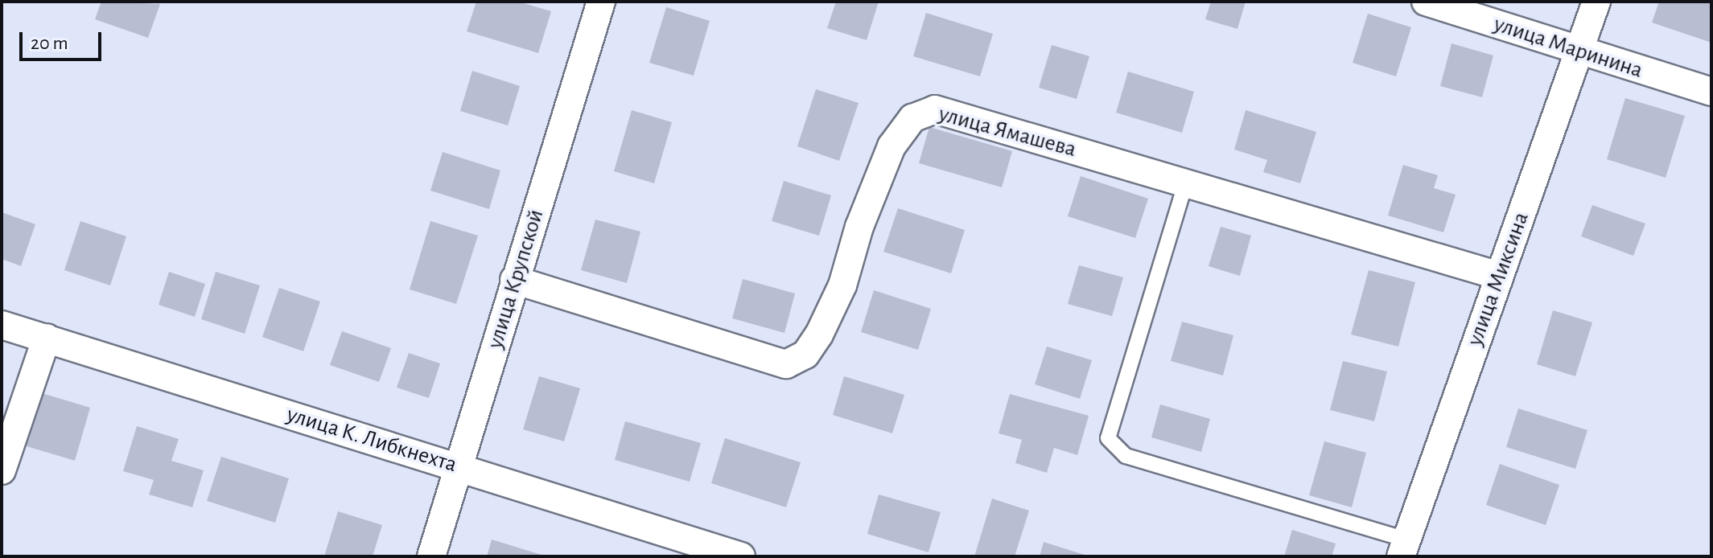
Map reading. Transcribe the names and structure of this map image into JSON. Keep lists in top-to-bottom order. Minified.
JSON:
{"streets":{"street":["улица Маринина","улица Ямашева","улица Крупской","улица Миксина","улица К. Либкнехта"]},"crossings":[["улица Маринина","улица Миксина"],["улица Ямашева","улица Крупской"],["улица Ямашева","улица Миксина"],["улица Крупской","улица К. Либкнехта"]],"scale_bar":"20 m"}
